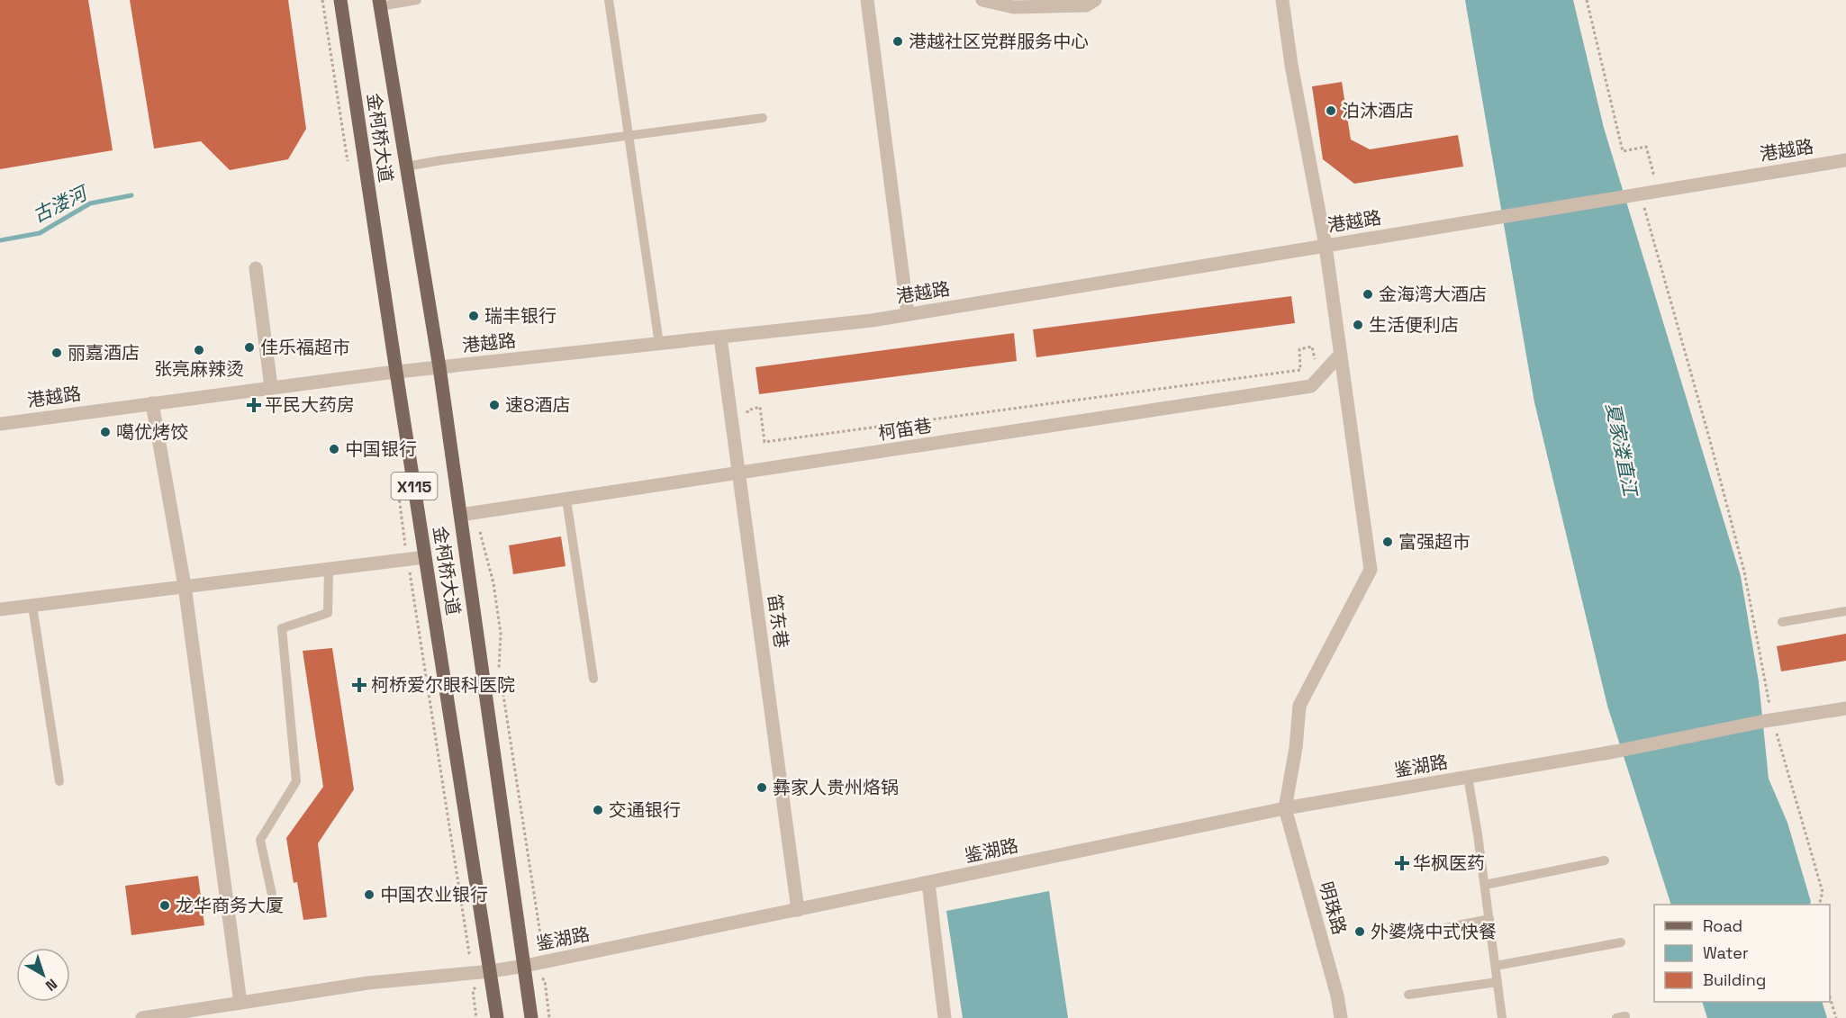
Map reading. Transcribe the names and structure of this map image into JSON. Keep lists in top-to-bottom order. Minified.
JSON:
{"streets":{"main road":["金柯桥大道","X115"],"street":["港越路","柯笛巷","笛东巷","鉴湖路","明珠路"]},"crossings":[["金柯桥大道","港越路"],["金柯桥大道","柯笛巷"],["金柯桥大道","鉴湖路"],["港越路","笛东巷"],["柯笛巷","笛东巷"],["笛东巷","鉴湖路"],["鉴湖路","明珠路"]],"water":["古溇河","夏家溇直江"],"places":{"other":["港越社区党群服务中心","泊沐酒店","金海湾大酒店","瑞丰银行","生活便利店","佳乐福超市","张亮麻辣烫","丽嘉酒店","速8酒店","噶优烤饺","中国银行","富强超市","彝家人贵州烙锅","交通银行","中国农业银行","龙华商务大厦","外婆烧中式快餐"],"health":["平民大药房","柯桥爱尔眼科医院","华枫医药"]},"legend":["Road","Water","Building"],"north":"bottom right"}
